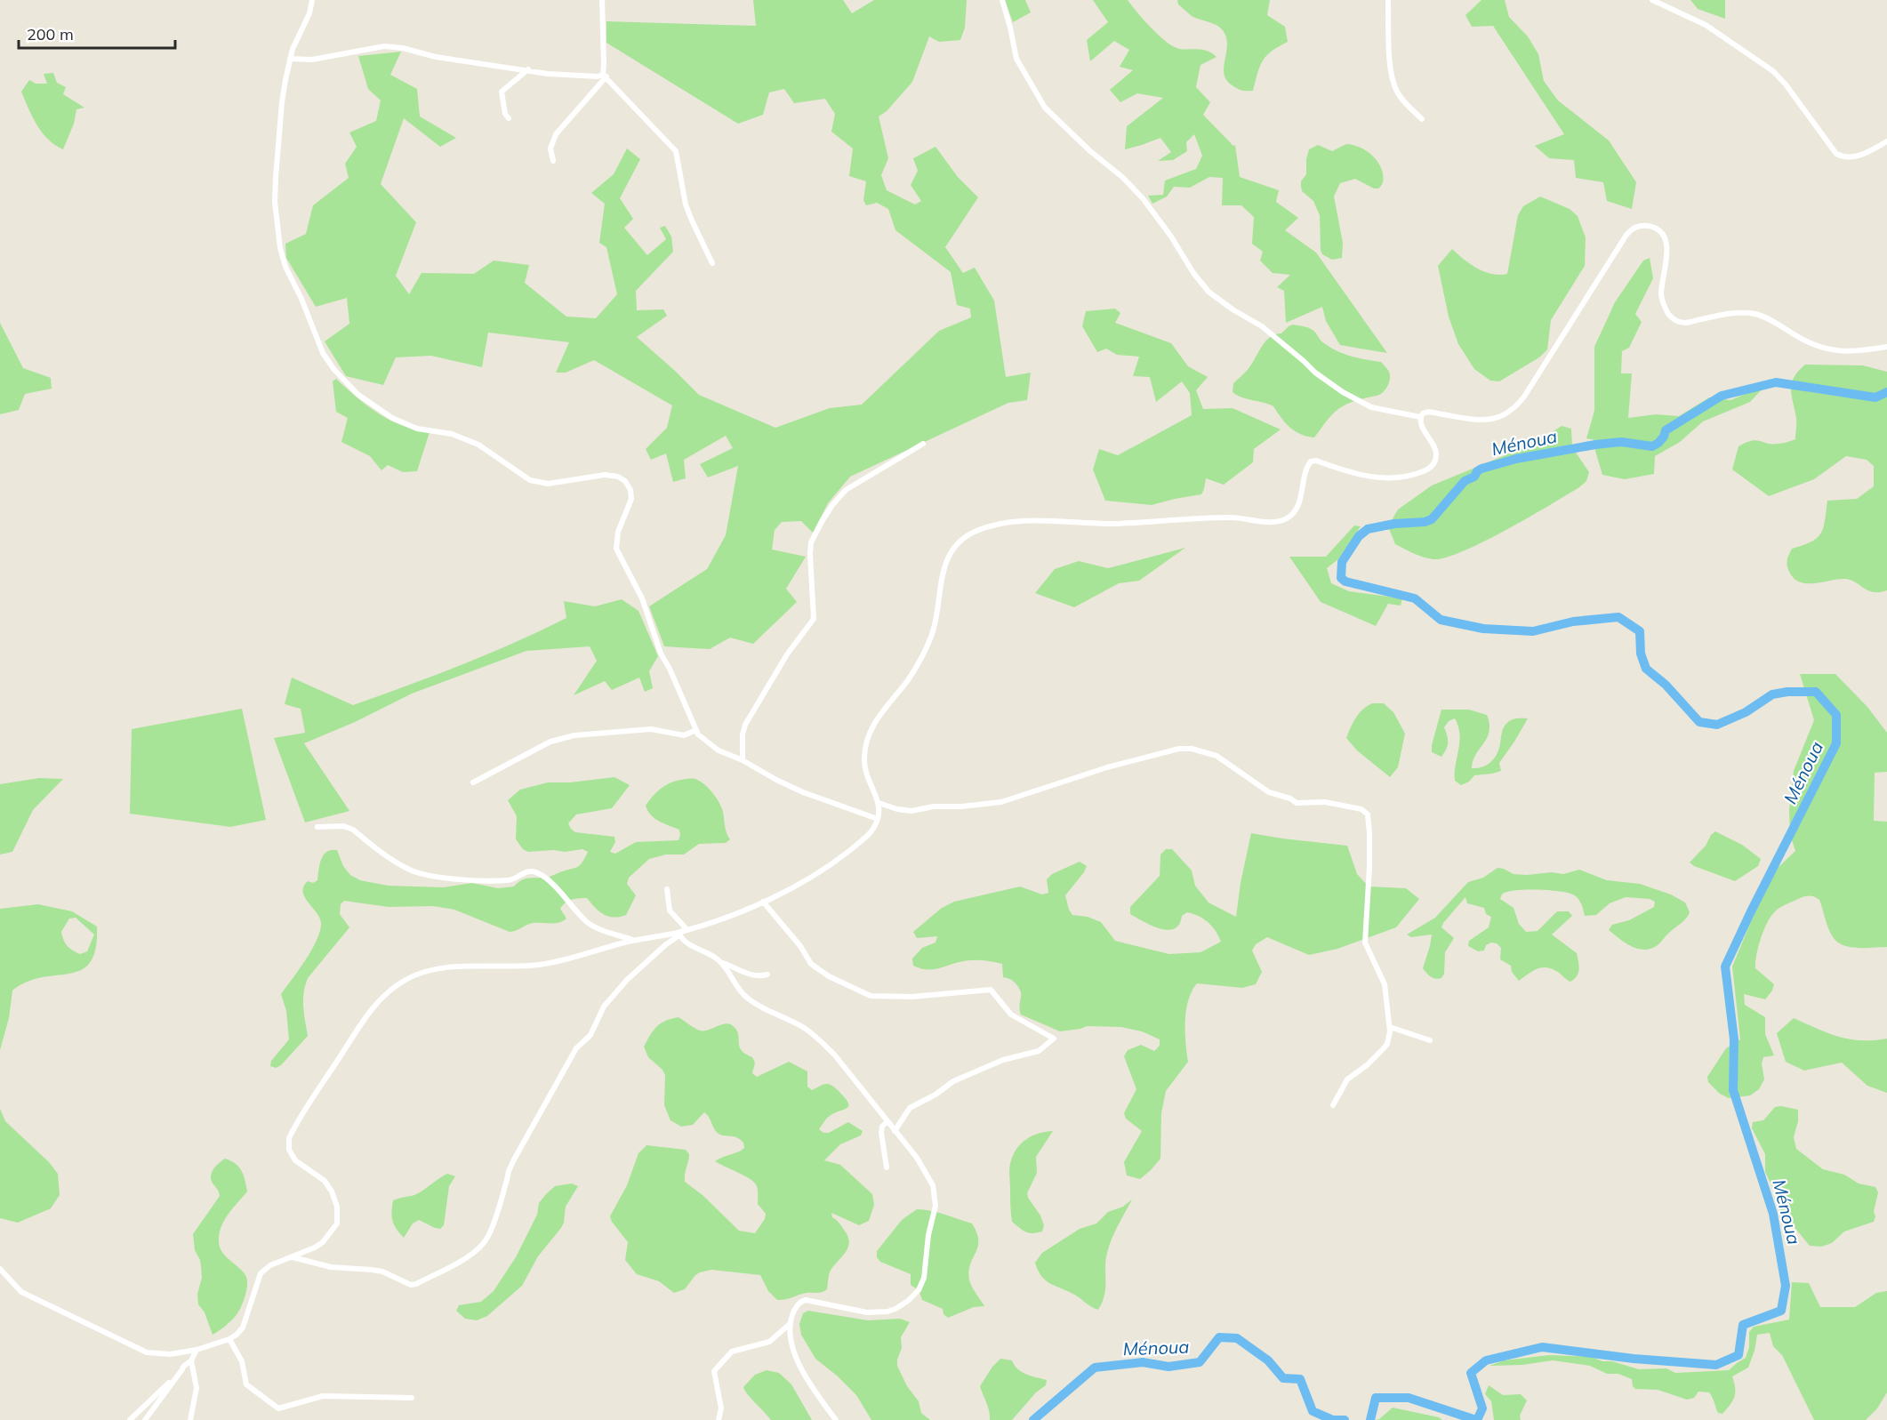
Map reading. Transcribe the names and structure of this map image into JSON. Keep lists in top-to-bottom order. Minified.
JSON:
{"water":["Ménoua"],"scale_bar":"200 m"}
